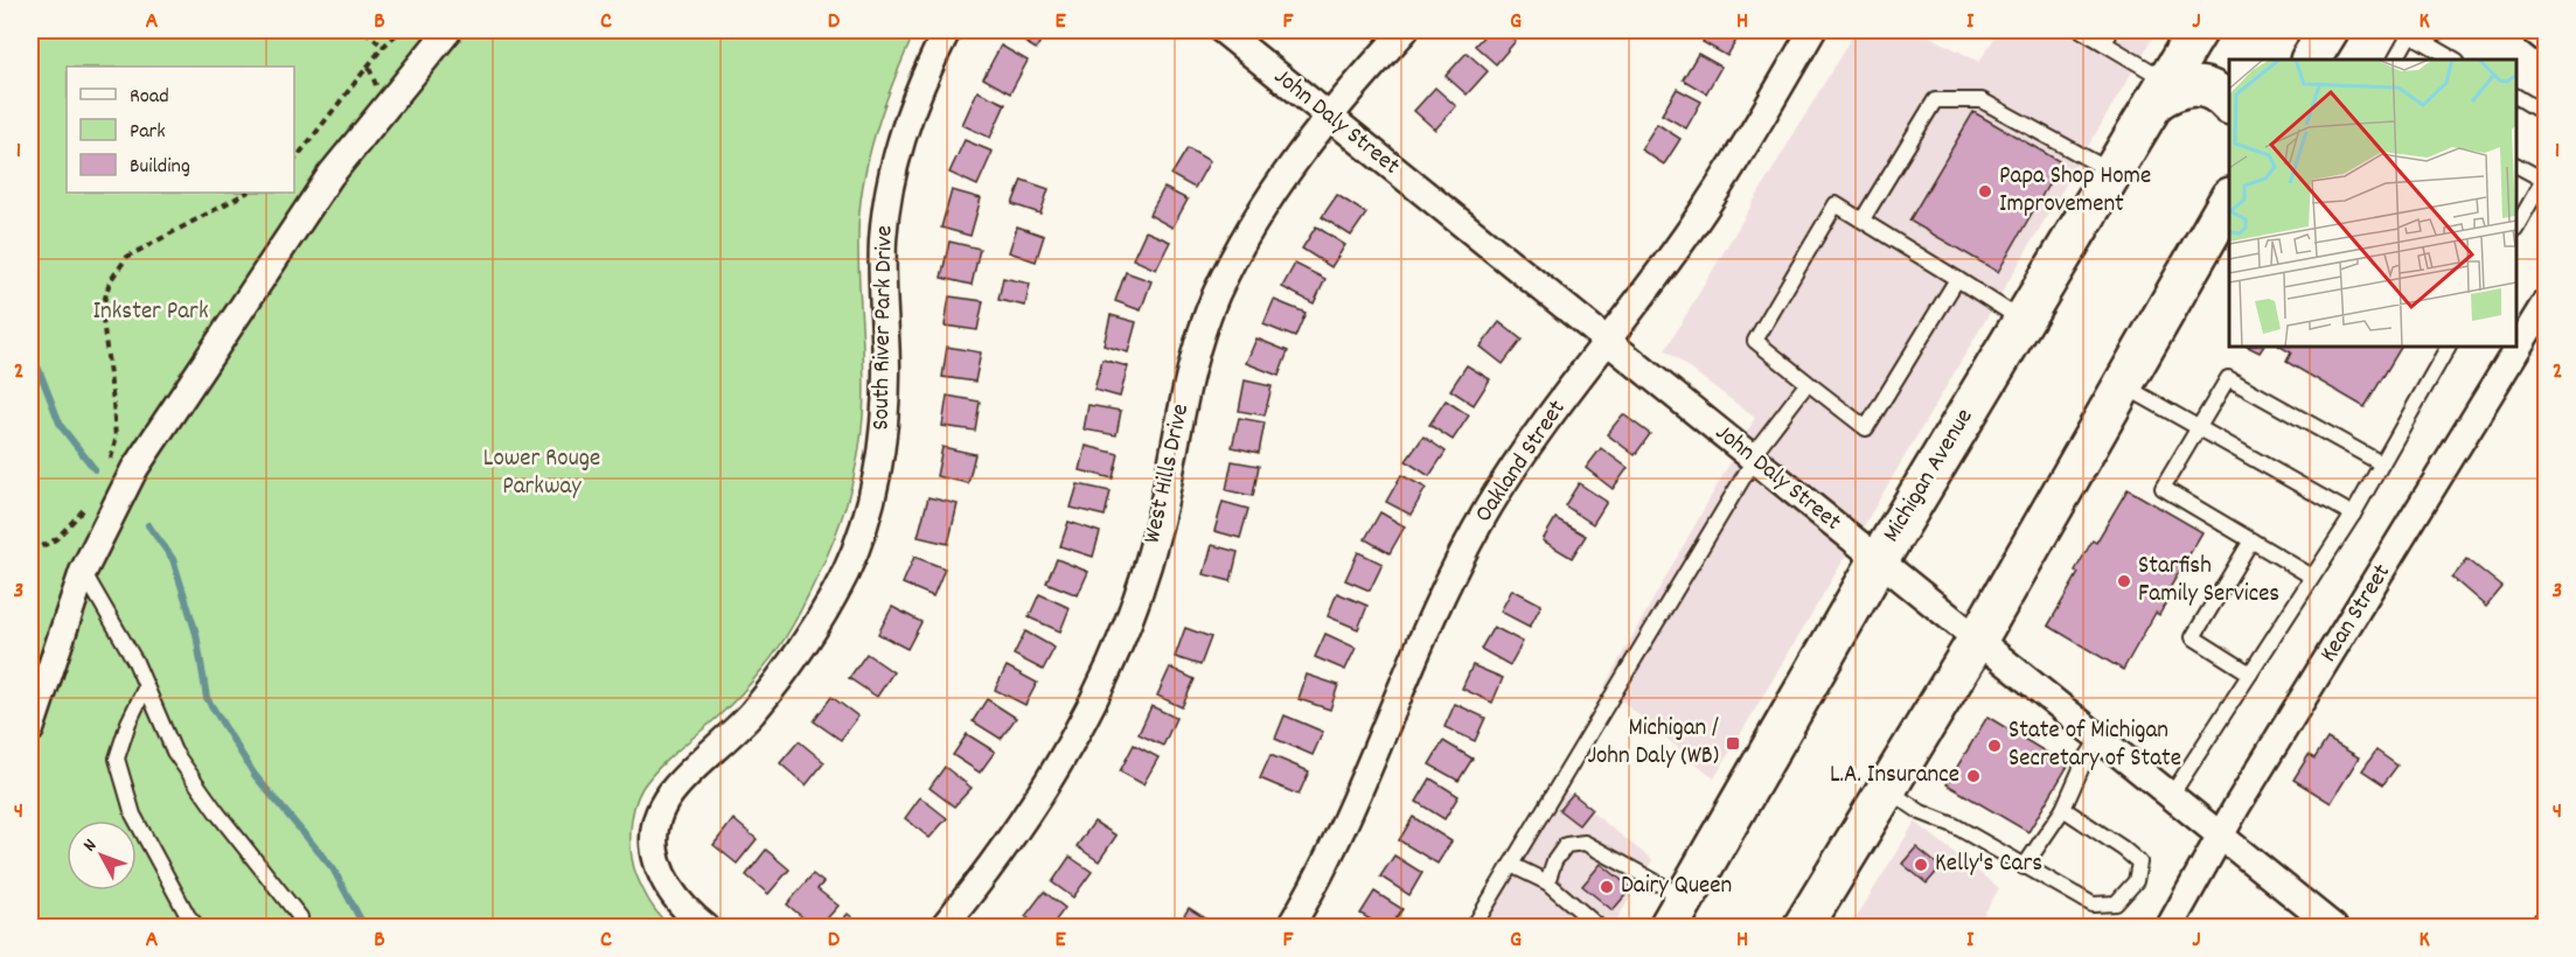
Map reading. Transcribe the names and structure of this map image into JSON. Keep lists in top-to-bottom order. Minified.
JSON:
{"streets":{"main road":["Michigan Avenue"],"street":["John Daly Street","South River Park Drive","Oakland Street","West Hills Drive","Kean Street"]},"crossings":[["John Daly Street","Oakland Street"],["John Daly Street","West Hills Drive"],["John Daly Street","Michigan Avenue"],["John Daly Street","Kean Street"]],"parks":["Inkster Park","Lower Rouge Parkway"],"places":{"other":["Papa Shop Home Improvement","Starfish Family Services","State of Michigan Secretary of State","L.A. Insurance","Kelly's Cars","Dairy Queen"],"transit":["Michigan / John Daly (WB)"]},"legend":["Road","Park","Building"],"north":"top left","grid":{"columns":["A","B","C","D","E","F","G","H","I","J","K"],"rows":["1","2","3","4"]}}
